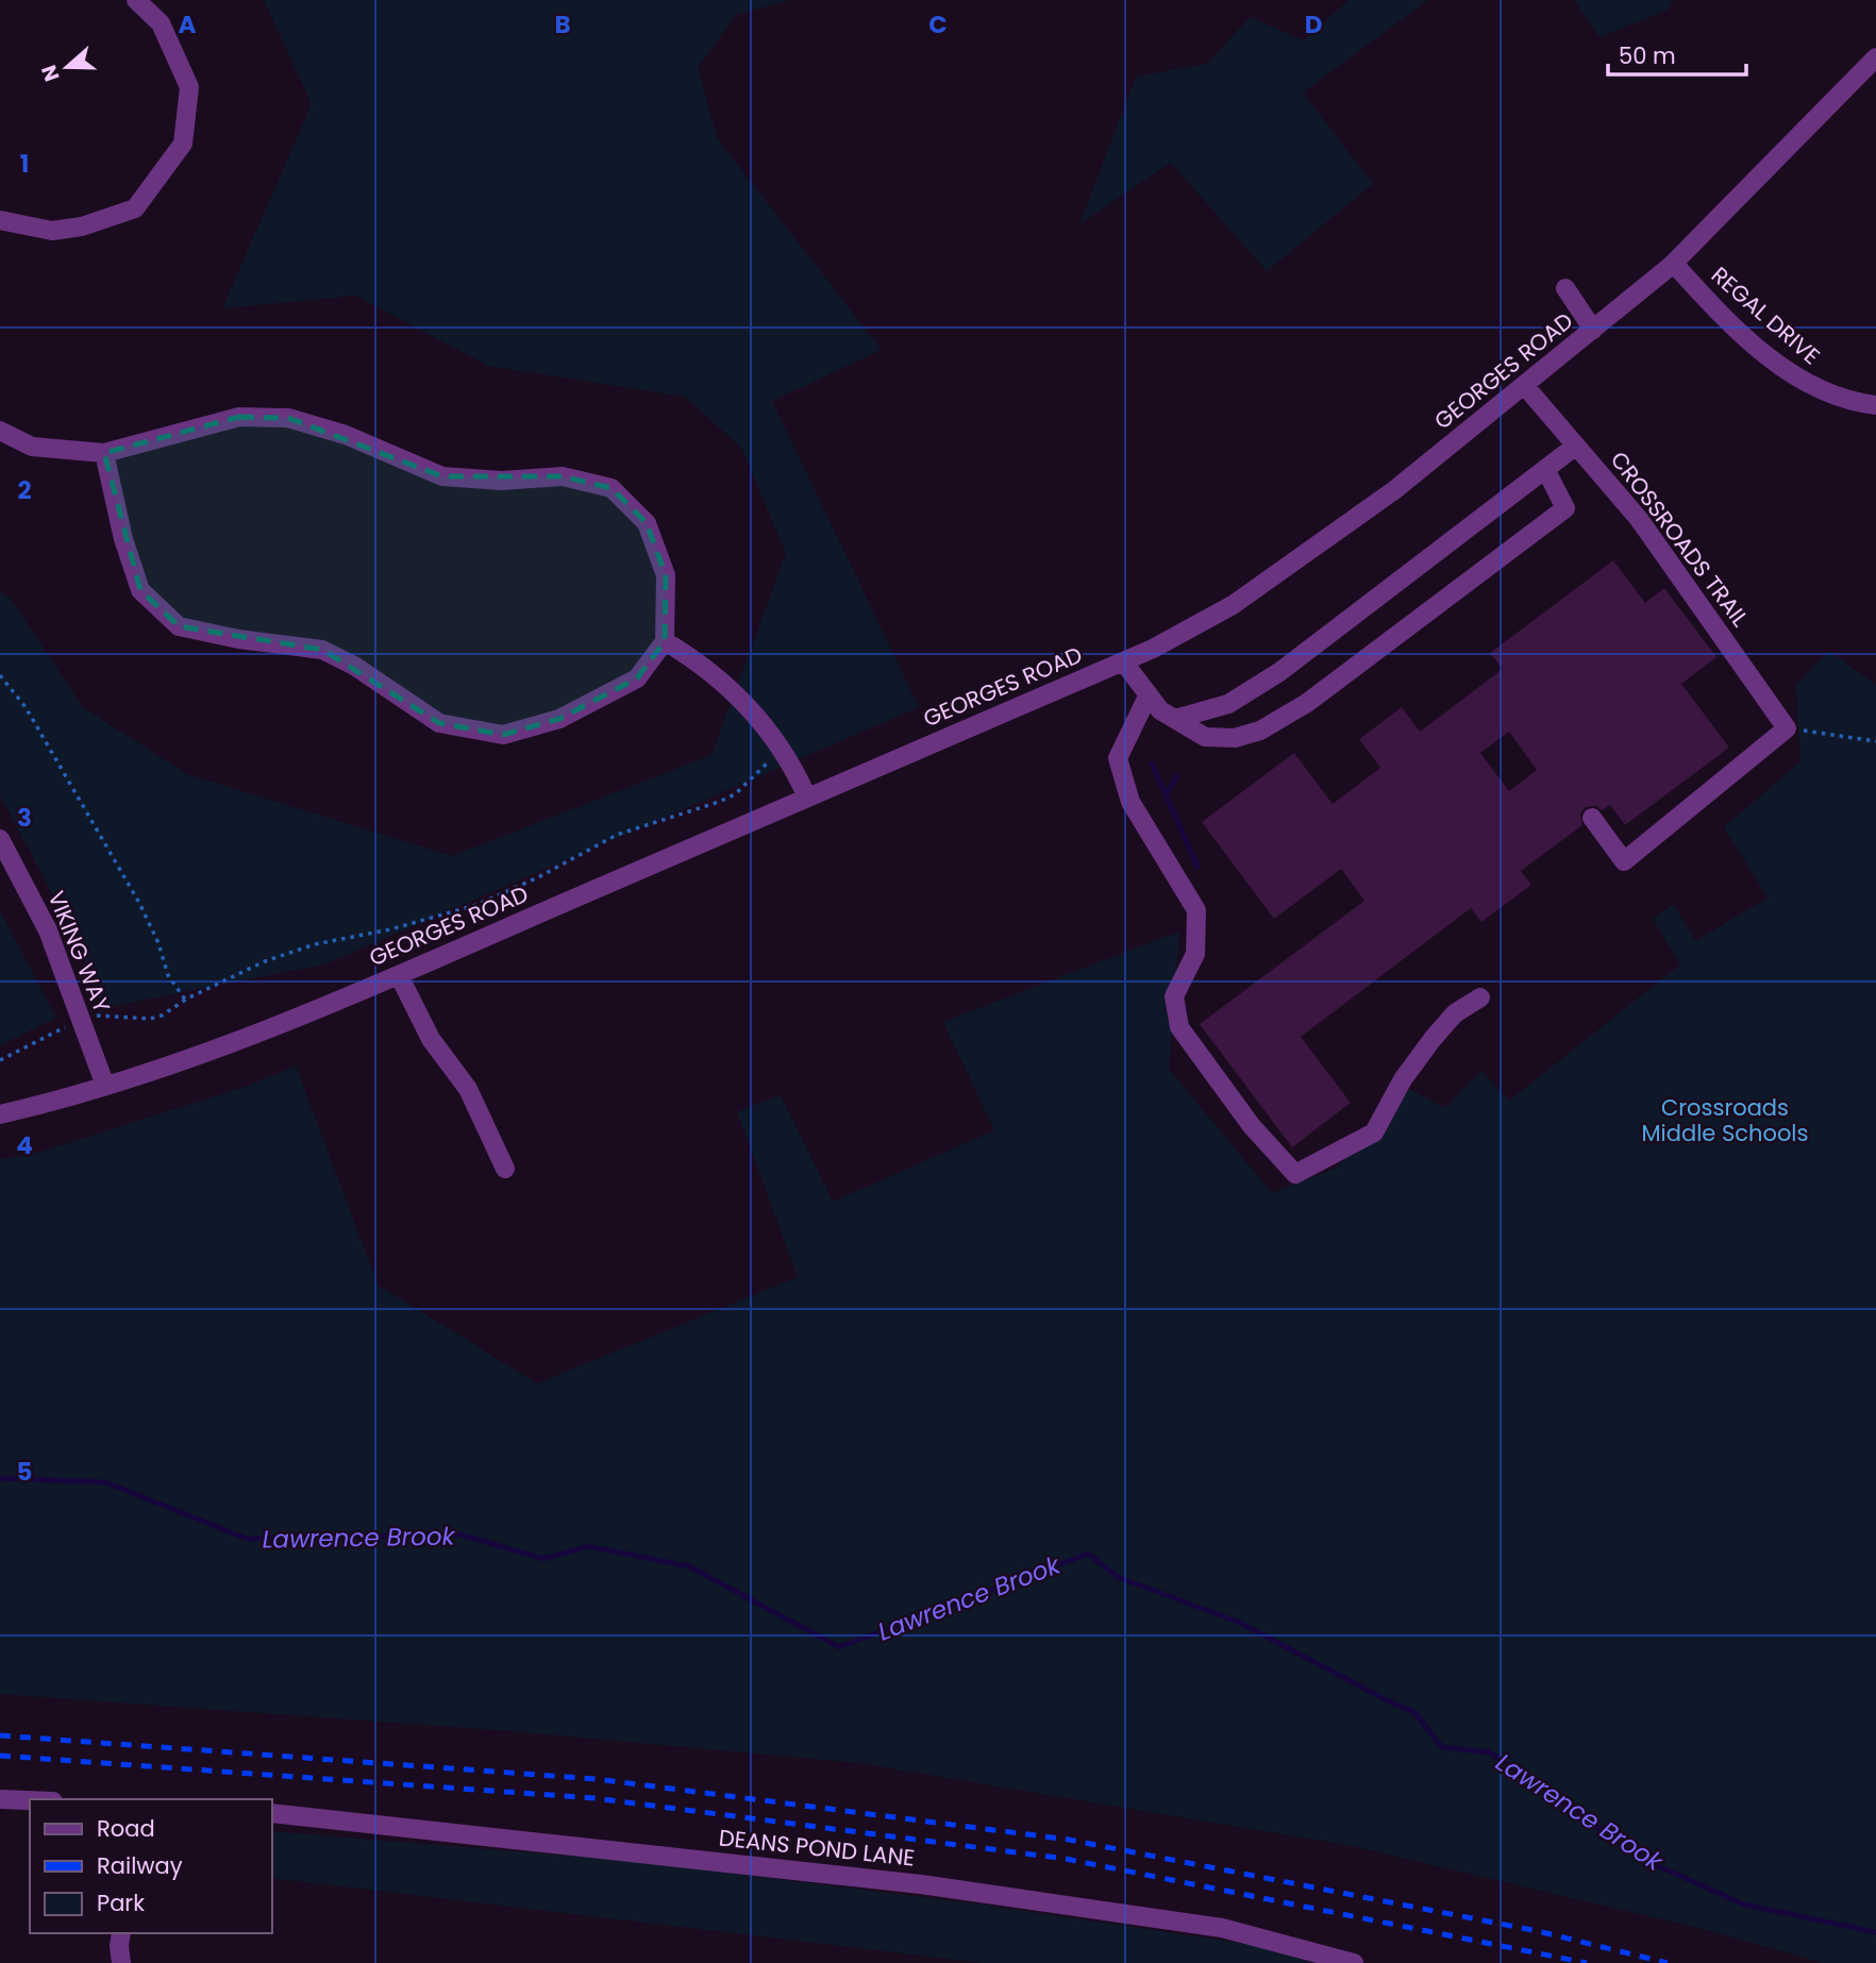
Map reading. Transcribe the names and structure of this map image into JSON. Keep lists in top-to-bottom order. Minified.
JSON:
{"streets":{"street":["REGAL DRIVE","GEORGES ROAD","CROSSROADS TRAIL","VIKING WAY","DEANS POND LANE"]},"crossings":[["REGAL DRIVE","GEORGES ROAD"],["GEORGES ROAD","CROSSROADS TRAIL"],["GEORGES ROAD","VIKING WAY"]],"water":["Lawrence Brook"],"parks":["Crossroads Middle Schools"],"legend":["Road","Railway","Park"],"scale_bar":"50 m","north":"left","grid":{"columns":["A","B","C","D"],"rows":["1","2","3","4","5"]}}
